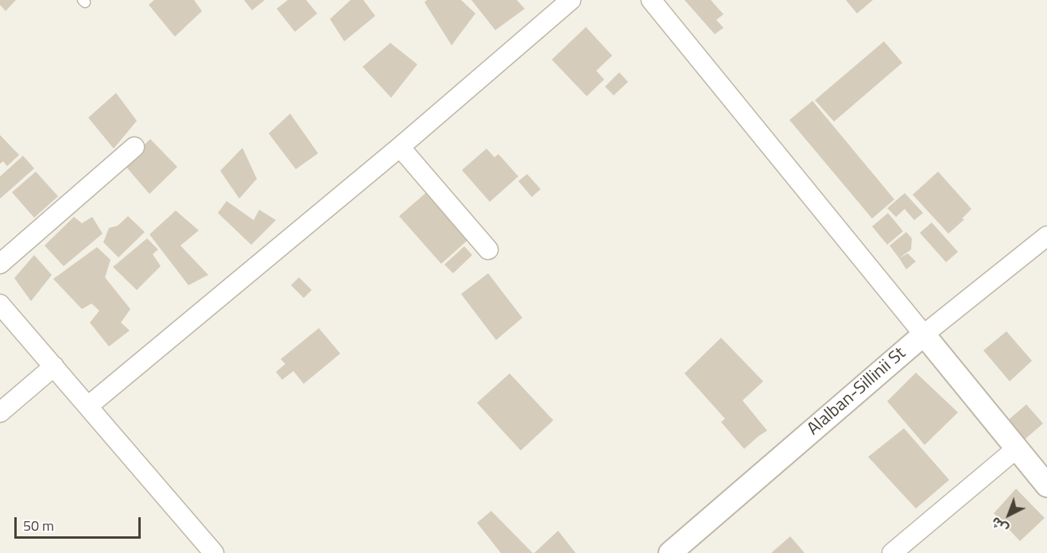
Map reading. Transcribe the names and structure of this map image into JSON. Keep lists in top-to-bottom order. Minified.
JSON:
{"streets":{"street":["Alalban-Sillinii St"]},"scale_bar":"50 m","north":"bottom left"}
